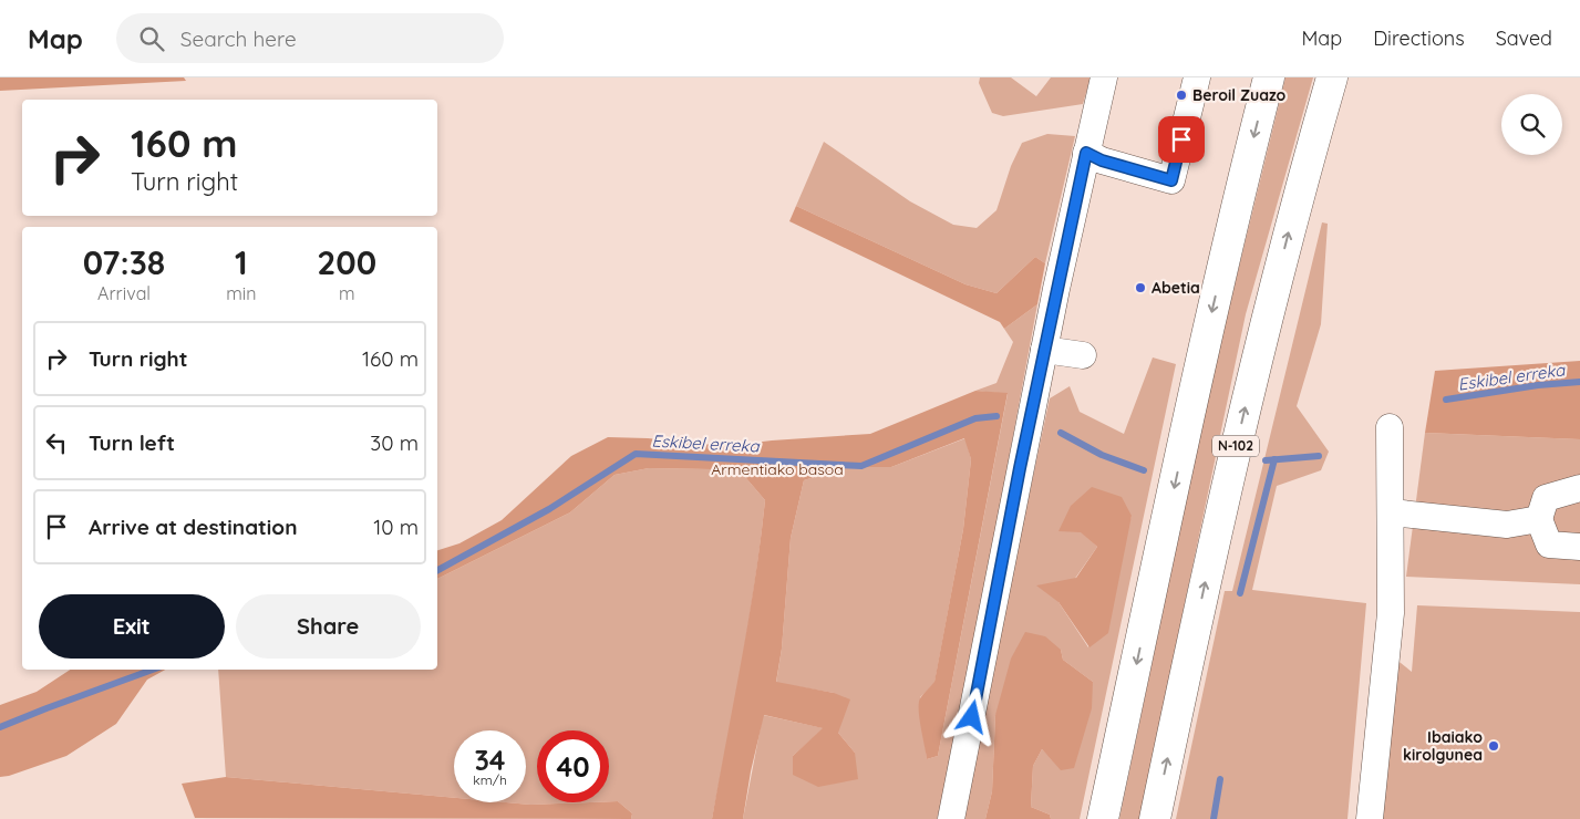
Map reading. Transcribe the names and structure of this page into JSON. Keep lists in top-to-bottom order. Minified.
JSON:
{"streets":{"highway":["N-102"]},"water":["Eskibel erreka"],"parks":["Armentiako basoa"],"places":["Beroil Zuazo","Abetia","Ibaiako kirolgunea"],"page":{"header":"Map","search":"Search here","nav":["Map","Directions","Saved"],"turn":["160 m","Turn right"],"eta":["07:38","Arrival","1","min","200","m"],"list":[{"name":"Turn right","value":"160 m"},{"name":"Turn left","value":"30 m"},{"name":"Arrive at destination","value":"10 m"}],"buttons":["Exit","Share"],"speed":"34 km/h","limit":"40"}}
